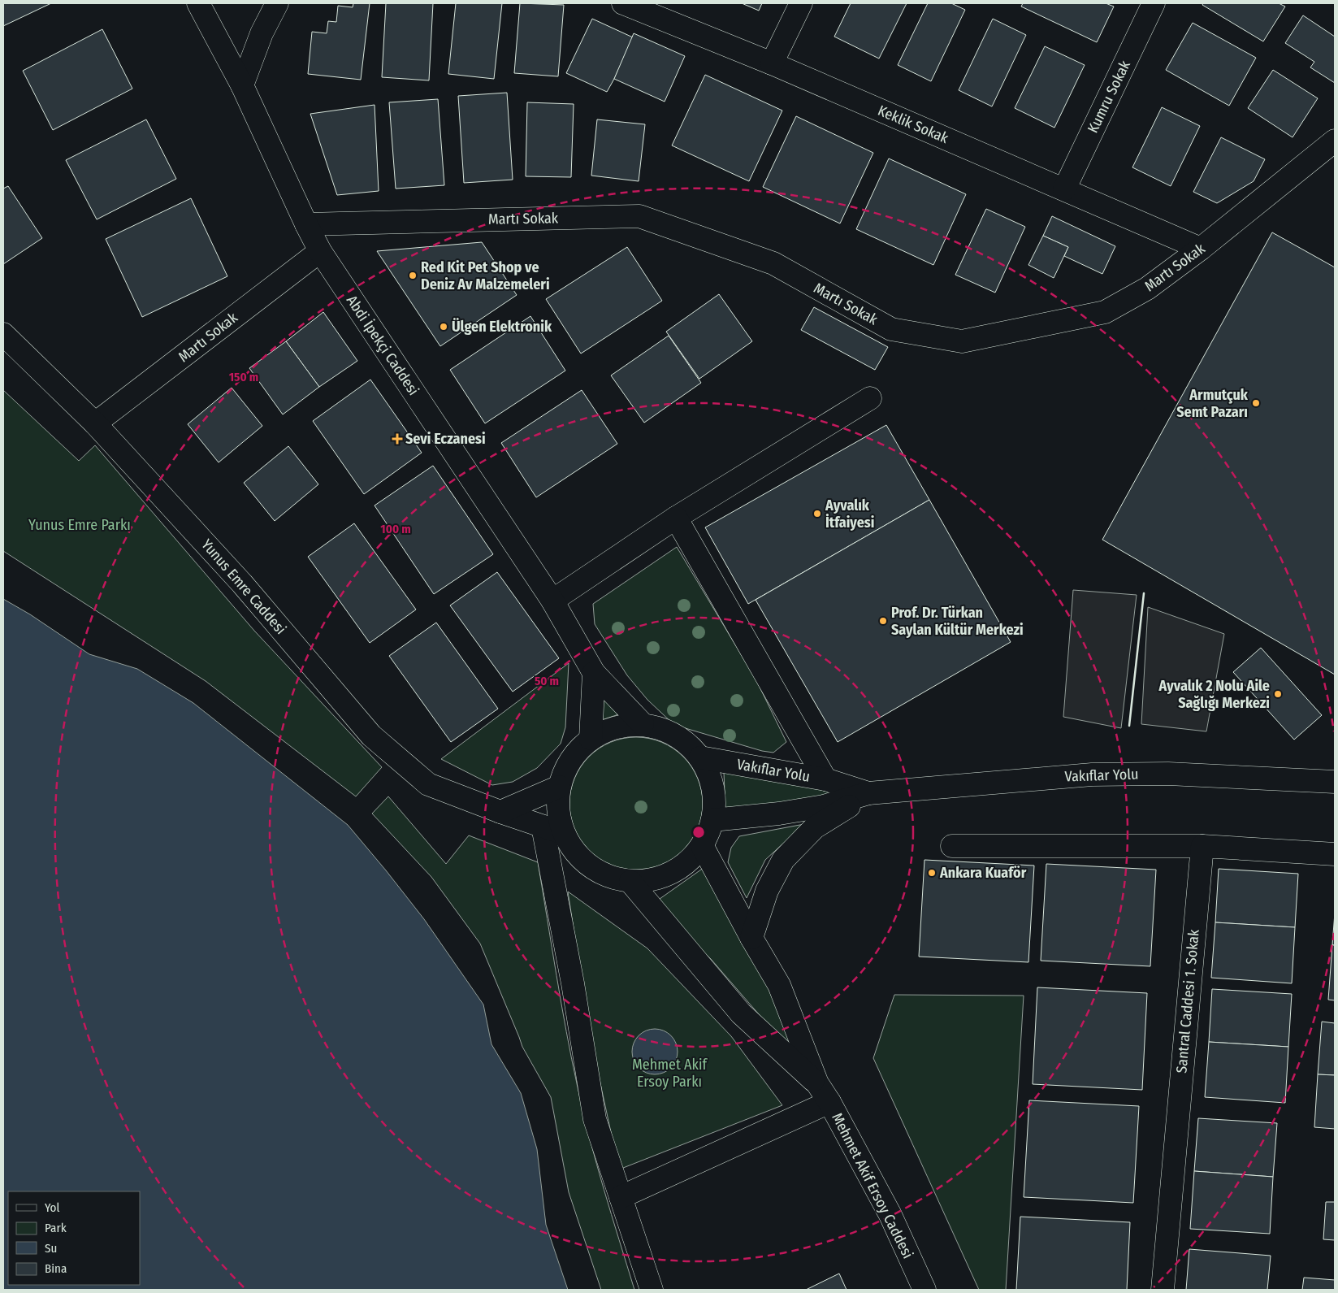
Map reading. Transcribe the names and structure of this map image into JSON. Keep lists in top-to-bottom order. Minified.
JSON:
{"streets":{"main road":["Kumru Sokak","Keklik Sokak","Martı Sokak","Abdi İpekçi Caddesi","Yunus Emre Caddesi","Vakıflar Yolu","Santral Caddesi 1. Sokak","Mehmet Akif Ersoy Caddesi"]},"crossings":[["Kumru Sokak","Keklik Sokak"],["Keklik Sokak","Martı Sokak"],["Martı Sokak","Abdi İpekçi Caddesi"],["Martı Sokak","Yunus Emre Caddesi"]],"parks":["Yunus Emre Parkı","Mehmet Akif Ersoy Parkı"],"places":{"other":["Red Kit Pet Shop ve Deniz Av Malzemeleri","Ülgen Elektronik","Armutçuk Semt Pazarı","Ayvalık İtfaiyesi","Prof. Dr. Türkan Saylan Kültür Merkezi","Ayvalık 2 Nolu Aile Sağlığı Merkezi","Ankara Kuaför"],"health":["Sevi Eczanesi"]},"legend":["Yol","Park","Su","Bina"],"rings":["150 m","100 m","50 m"]}
